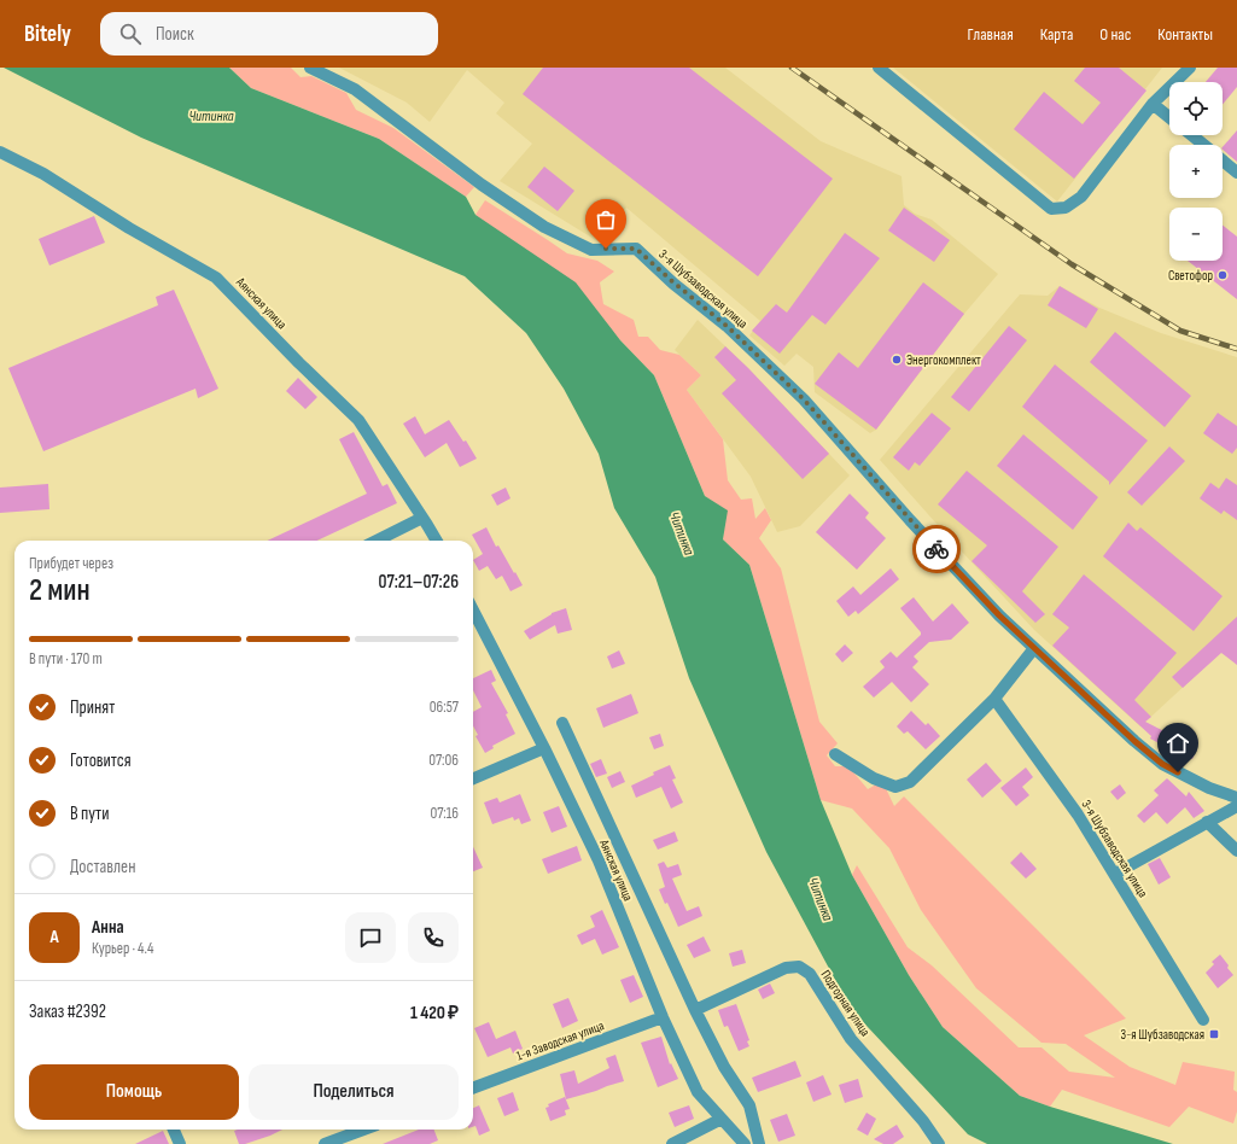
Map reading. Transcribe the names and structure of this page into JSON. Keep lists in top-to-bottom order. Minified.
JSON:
{"streets":{"street":["3-я Шубзаводская улица","Аянская улица","Подгорная улица","1-я Заводская улица"]},"crossings":[["Аянская улица","1-я Заводская улица"]],"water":["Читинка"],"places":{"other":["Светофор","Энергокомплект"],"transit":["3-я Шубзаводская"]},"page":{"header":"Bitely","search":"Поиск","nav":["Главная","Карта","О нас","Контакты"],"map_buttons":["+","−"],"heading":["2 мин","Прибудет через","07:21–07:26"],"panel":["Анна","Курьер · 4.4","Заказ #2392","1 420 ₽"],"bar":"В пути · 170 m","list":[["Принят","06:57"],["Готовится","07:06"],["В пути","07:16"],"Доставлен"],"round":"А","buttons":["Помощь","Поделиться"]}}
